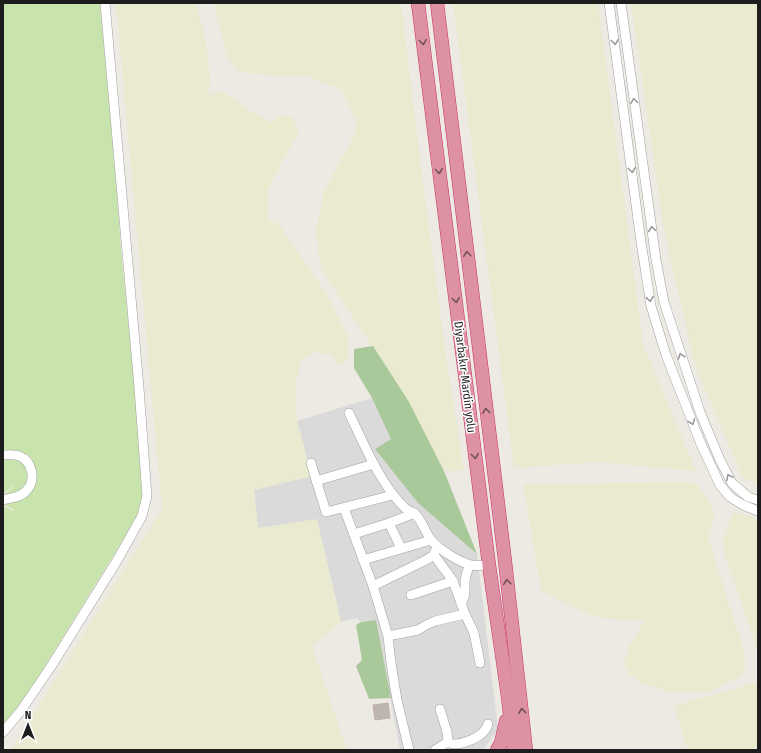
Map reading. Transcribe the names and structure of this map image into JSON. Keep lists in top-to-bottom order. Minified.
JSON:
{"streets":{"highway":["Diyarbakır-Mardin yolu"]},"north":"top"}
